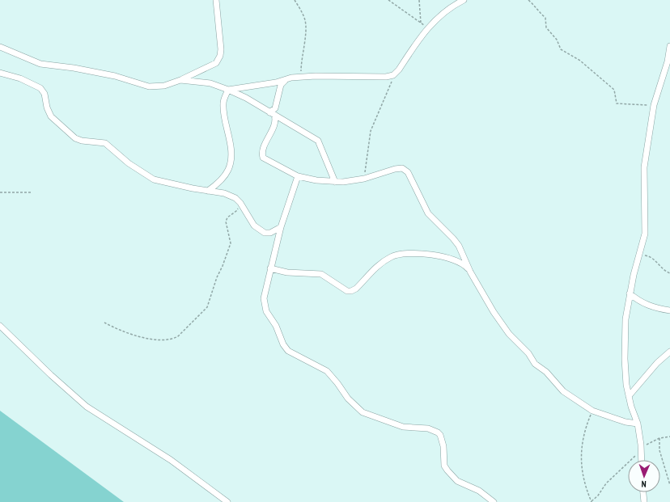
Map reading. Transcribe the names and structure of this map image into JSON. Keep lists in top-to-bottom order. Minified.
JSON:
{"north":"bottom"}
